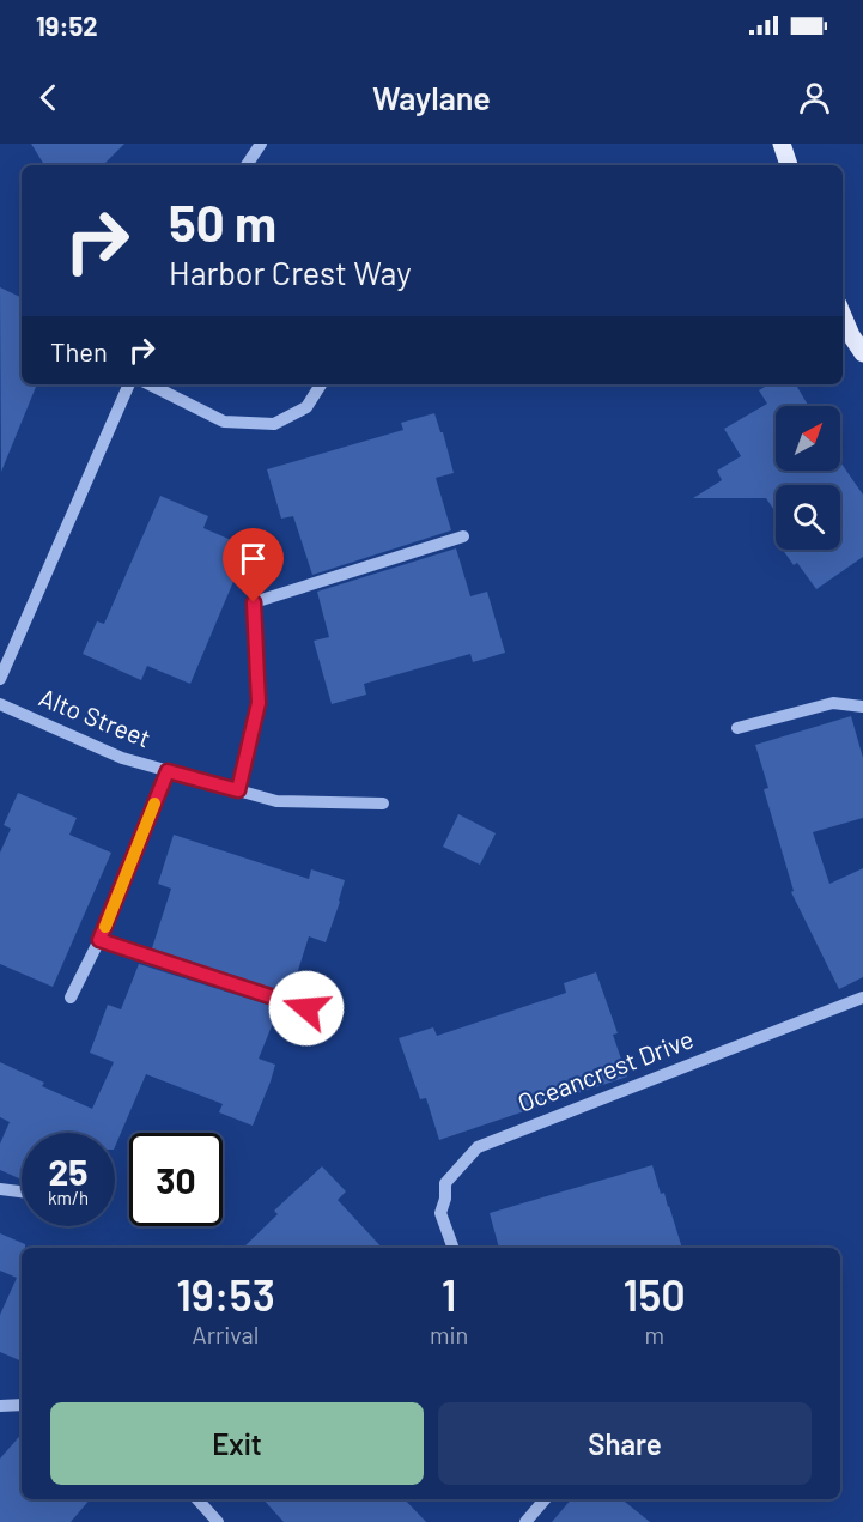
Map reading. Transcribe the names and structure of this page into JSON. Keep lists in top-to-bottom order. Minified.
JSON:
{"streets":{"street":["Alto Street","Oceancrest Drive"]},"north":"top right","page":{"status":"19:52","header":"Waylane","turn":["50 m","Harbor Crest Way"],"then":"Then","speed":"25 km/h","limit":"30","eta":["19:53","Arrival","1","min","150","m"],"buttons":["Exit","Share"]}}
